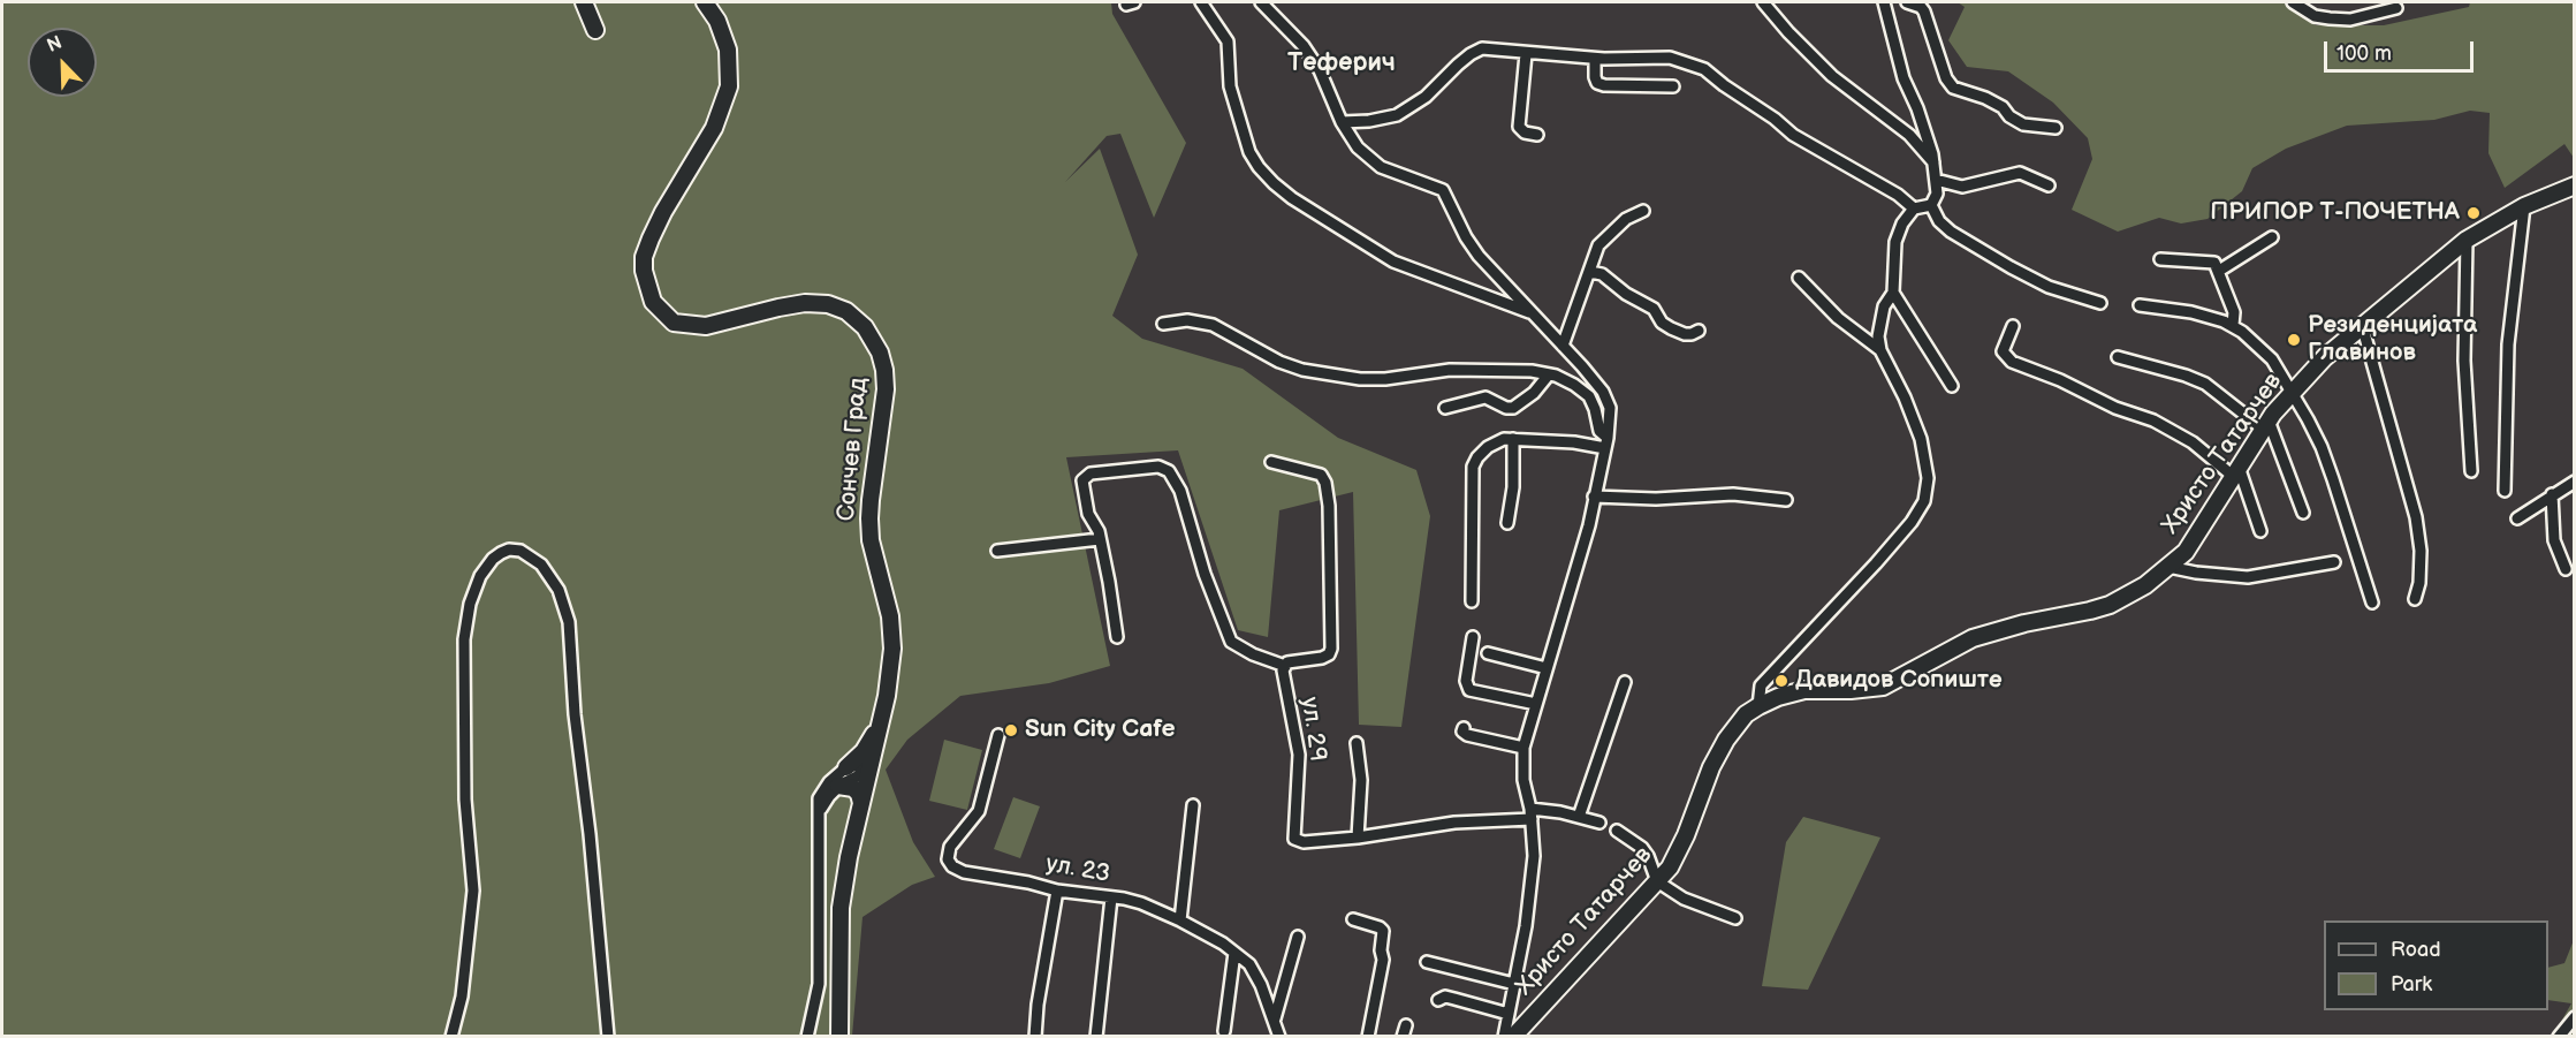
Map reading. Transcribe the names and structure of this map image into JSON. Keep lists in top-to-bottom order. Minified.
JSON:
{"streets":{"main road":["Сончев Град","Христо Татарчев"],"street":["ул. 29","ул. 23"]},"districts":["Теферич"],"places":["ПРИПОР Т-ПОЧЕТНА","Резиденцијата Главинов","Давидов Сопиште","Sun City Cafe"],"legend":["Road","Park"],"scale_bar":"100 m","north":"top left"}
